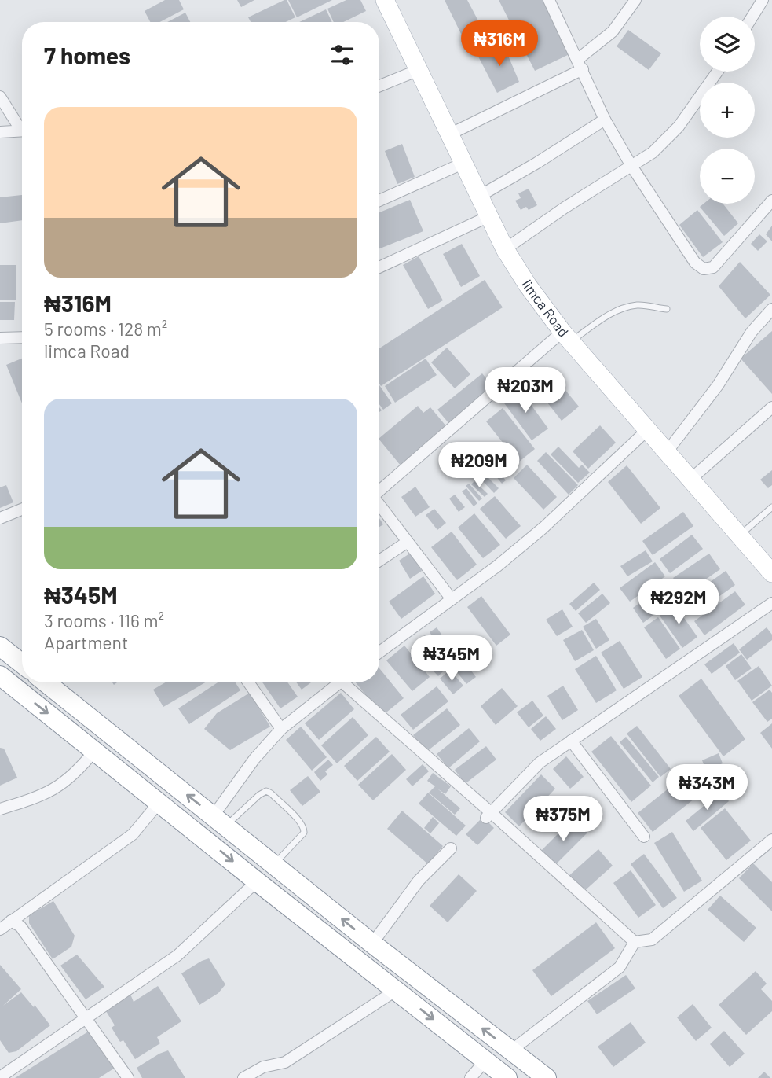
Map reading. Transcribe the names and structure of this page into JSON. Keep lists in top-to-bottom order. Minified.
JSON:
{"streets":{"main road":["limca Road"]},"page":{"map_buttons":["+","−"],"price":["₦316M","₦203M","₦209M","₦292M","₦345M","₦343M","₦375M"],"heading":"7 homes","list":[{"name":"₦316M","note":"5 rooms · 128 m² · limca Road"},{"name":"₦345M","note":"3 rooms · 116 m² · Apartment"}]}}
